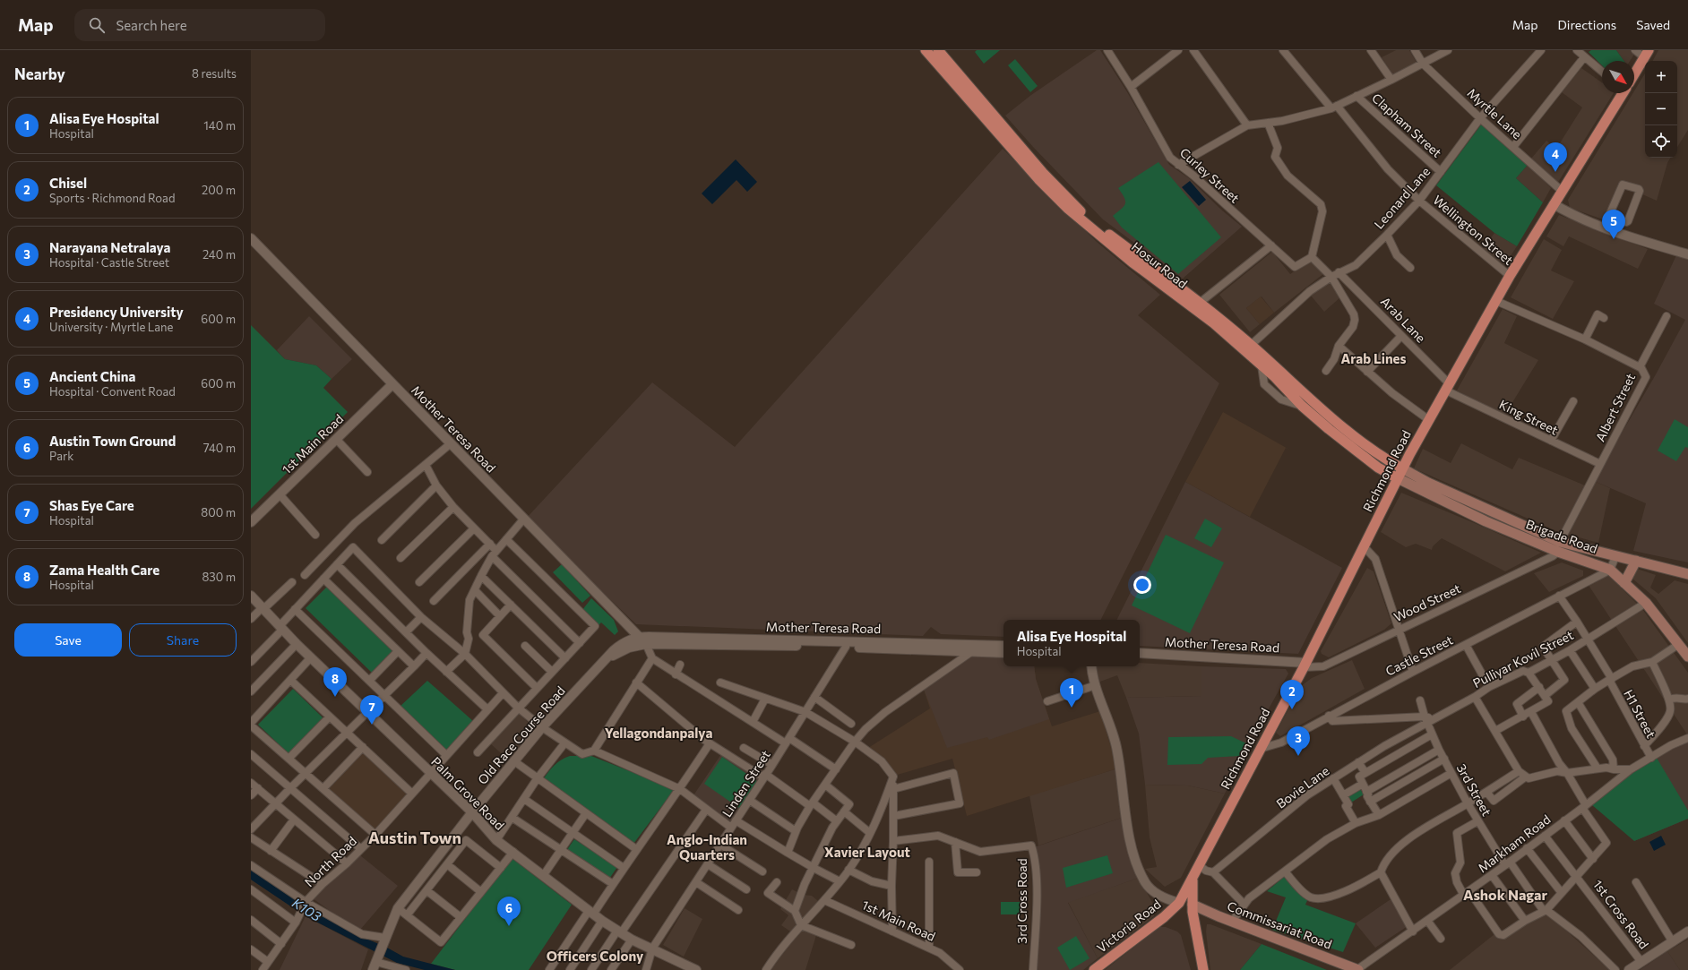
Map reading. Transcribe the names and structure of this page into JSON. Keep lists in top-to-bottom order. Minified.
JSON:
{"streets":{"main road":["Hosur Road","Richmond Road","Brigade Road","Commissariat Road","Victoria Road"],"street":["Myrtle Lane","Clapham Street","Curley Street","Leonard Lane","Wellington Street","Arab Lane","Albert Street","King Street","Mother Teresa Road","1st Main Road","Wood Street","Castle Street","Pulliyar Kovil Street","H1 Street","Old Race Course Road","Linden Street","Bovie Lane","3rd Street","Palm Grove Road","Markham Road","North Road","3rd Cross Road","1st Cross Road"]},"crossings":[["Myrtle Lane","Leonard Lane"],["Myrtle Lane","Richmond Road"],["Clapham Street","Leonard Lane"],["Leonard Lane","Wellington Street"],["Leonard Lane","Hosur Road"],["Leonard Lane","Arab Lane"],["Wellington Street","Richmond Road"],["Hosur Road","Richmond Road"],["Hosur Road","Brigade Road"],["Arab Lane","King Street"],["Arab Lane","Richmond Road"],["Albert Street","King Street"],["Albert Street","Richmond Road"],["Albert Street","Brigade Road"],["Albert Street","Wood Street"],["King Street","Richmond Road"],["Mother Teresa Road","1st Main Road"],["Mother Teresa Road","Richmond Road"],["Mother Teresa Road","Wood Street"],["Mother Teresa Road","Old Race Course Road"],["Mother Teresa Road","Linden Street"],["Richmond Road","Brigade Road"],["Richmond Road","Wood Street"],["Richmond Road","Castle Street"],["Richmond Road","Commissariat Road"],["Richmond Road","Victoria Road"],["Brigade Road","Wood Street"],["Brigade Road","Castle Street"],["Brigade Road","Pulliyar Kovil Street"],["Castle Street","H1 Street"],["Pulliyar Kovil Street","H1 Street"],["Pulliyar Kovil Street","Bovie Lane"],["Pulliyar Kovil Street","3rd Street"],["H1 Street","Markham Road"],["Old Race Course Road","Palm Grove Road"],["Linden Street","Palm Grove Road"],["Bovie Lane","3rd Street"],["3rd Street","Markham Road"],["3rd Street","1st Cross Road"],["Palm Grove Road","North Road"],["Markham Road","1st Cross Road"],["Markham Road","Commissariat Road"],["Commissariat Road","Victoria Road"]],"districts":["Arab Lines","Yellagondanpalya","Austin Town","Anglo-Indian Quarters","Xavier Layout","Ashok Nagar","Officers Colony"],"water":["K103"],"north":"bottom right","page":{"header":"Map","search":"Search here","nav":["Map","Directions","Saved"],"heading":["Nearby","8 results"],"map_buttons":["+","−"],"list":[{"mark":"1","name":"Alisa Eye Hospital","note":"Hospital","value":"140 m"},{"mark":"2","name":"Chisel","note":"Sports · Richmond Road","value":"200 m"},{"mark":"3","name":"Narayana Netralaya","note":"Hospital · Castle Street","value":"240 m"},{"mark":"4","name":"Presidency University","note":"University · Myrtle Lane","value":"600 m"},{"mark":"5","name":"Ancient China","note":"Hospital · Convent Road","value":"600 m"},{"mark":"6","name":"Austin Town Ground","note":"Park","value":"740 m"},{"mark":"7","name":"Shas Eye Care","note":"Hospital","value":"800 m"},{"mark":"8","name":"Zama Health Care","note":"Hospital","value":"830 m"}],"pins":["4","5","8","1","2","7","3","6"],"buttons":["Save","Share"],"popup":["Alisa Eye Hospital","Hospital"]}}
